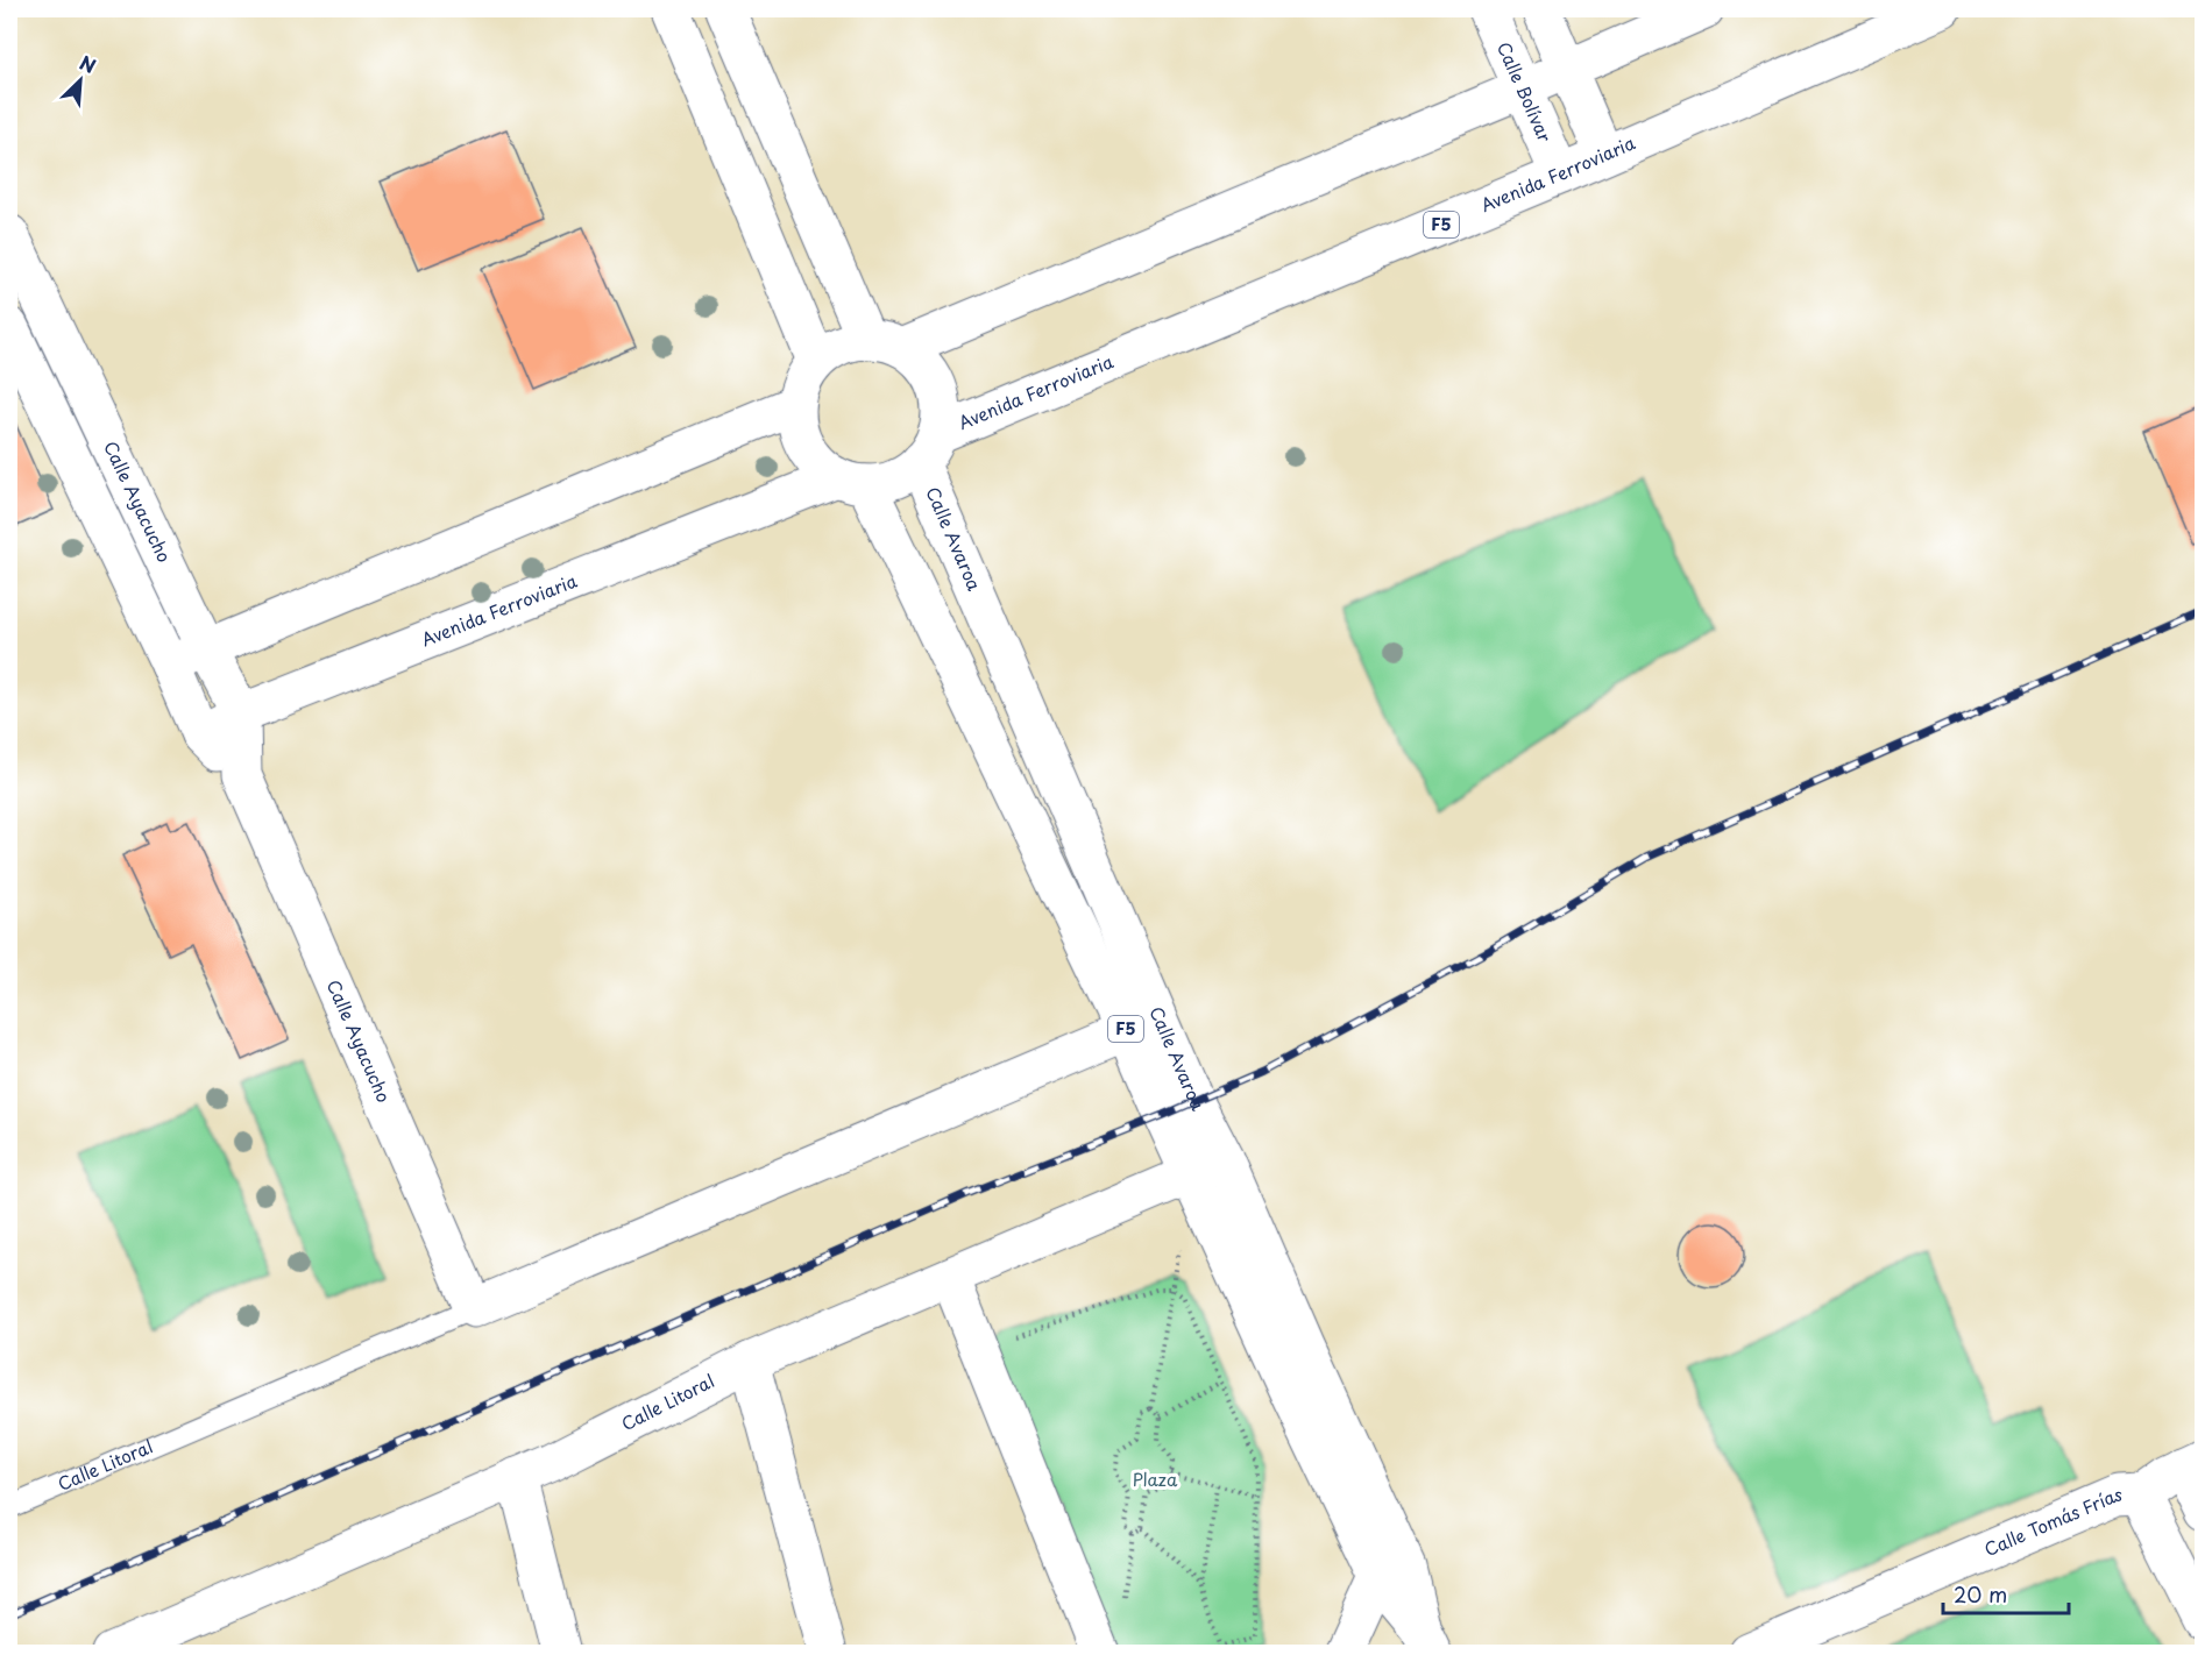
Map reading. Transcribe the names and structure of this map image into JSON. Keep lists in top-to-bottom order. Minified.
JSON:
{"streets":{"main road":["Calle Bolívar","Avenida Ferroviaria","F5","Calle Ayacucho","Calle Avaroa","Calle Litoral","Calle Tomás Frías"]},"crossings":[["Calle Bolívar","Avenida Ferroviaria"],["Avenida Ferroviaria","Calle Ayacucho"],["Avenida Ferroviaria","Calle Avaroa"],["Calle Ayacucho","Calle Litoral"],["Calle Avaroa","Calle Litoral"]],"parks":["Plaza"],"scale_bar":"20 m","north":"top right"}
